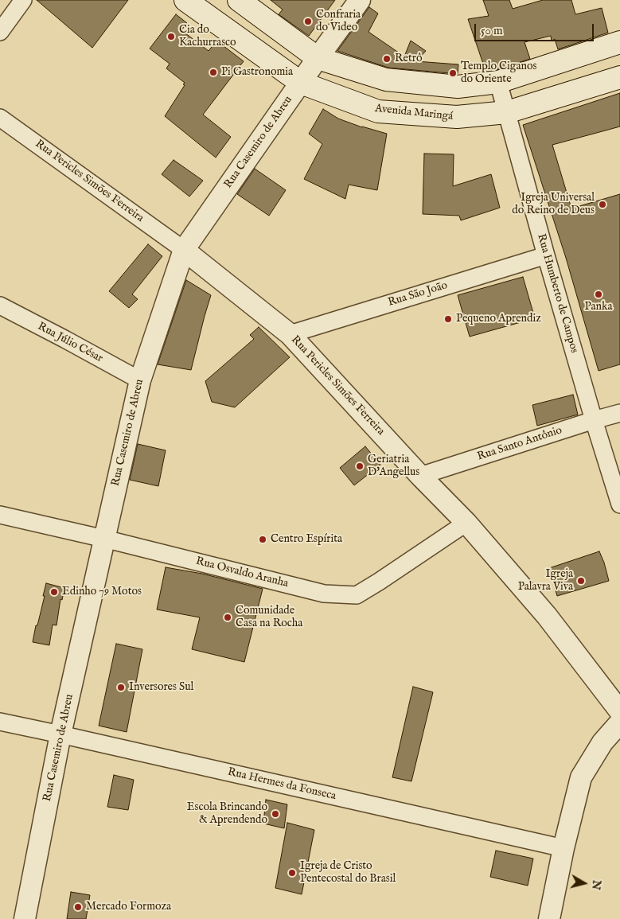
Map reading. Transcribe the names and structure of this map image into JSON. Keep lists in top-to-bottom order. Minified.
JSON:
{"streets":{"main road":["Avenida Maringá"],"street":["Rua Casemiro de Abreu","Rua Pericles Simões Ferreira","Rua Humberto de Campos","Rua São João","Rua Júlio César","Rua Santo Antônio","Rua Osvaldo Aranha","Rua Hermes da Fonseca"]},"crossings":[["Avenida Maringá","Rua Casemiro de Abreu"],["Avenida Maringá","Rua Humberto de Campos"],["Rua Casemiro de Abreu","Rua Pericles Simões Ferreira"],["Rua Casemiro de Abreu","Rua Júlio César"],["Rua Casemiro de Abreu","Rua Osvaldo Aranha"],["Rua Casemiro de Abreu","Rua Hermes da Fonseca"],["Rua Pericles Simões Ferreira","Rua São João"],["Rua Pericles Simões Ferreira","Rua Santo Antônio"],["Rua Pericles Simões Ferreira","Rua Osvaldo Aranha"],["Rua Humberto de Campos","Rua São João"],["Rua Humberto de Campos","Rua Santo Antônio"]],"places":["Confraria do Video","Cia do Kachurrasco","Retrô","Pi Gastronomia","Templo Ciganos do Oriente","Igreja Universal do Reino de Deus","Panka","Pequeno Aprendiz","Geriatria D'Angellus","Centro Espírita","Igreja Palavra Viva","Edinho 79 Motos","Comunidade Casa na Rocha","Inversores Sul","Escola Brincando & Aprendendo","Igreja de Cristo Pentecostal do Brasil","Mercado Formoza"],"scale_bar":"50 m","north":"right"}
